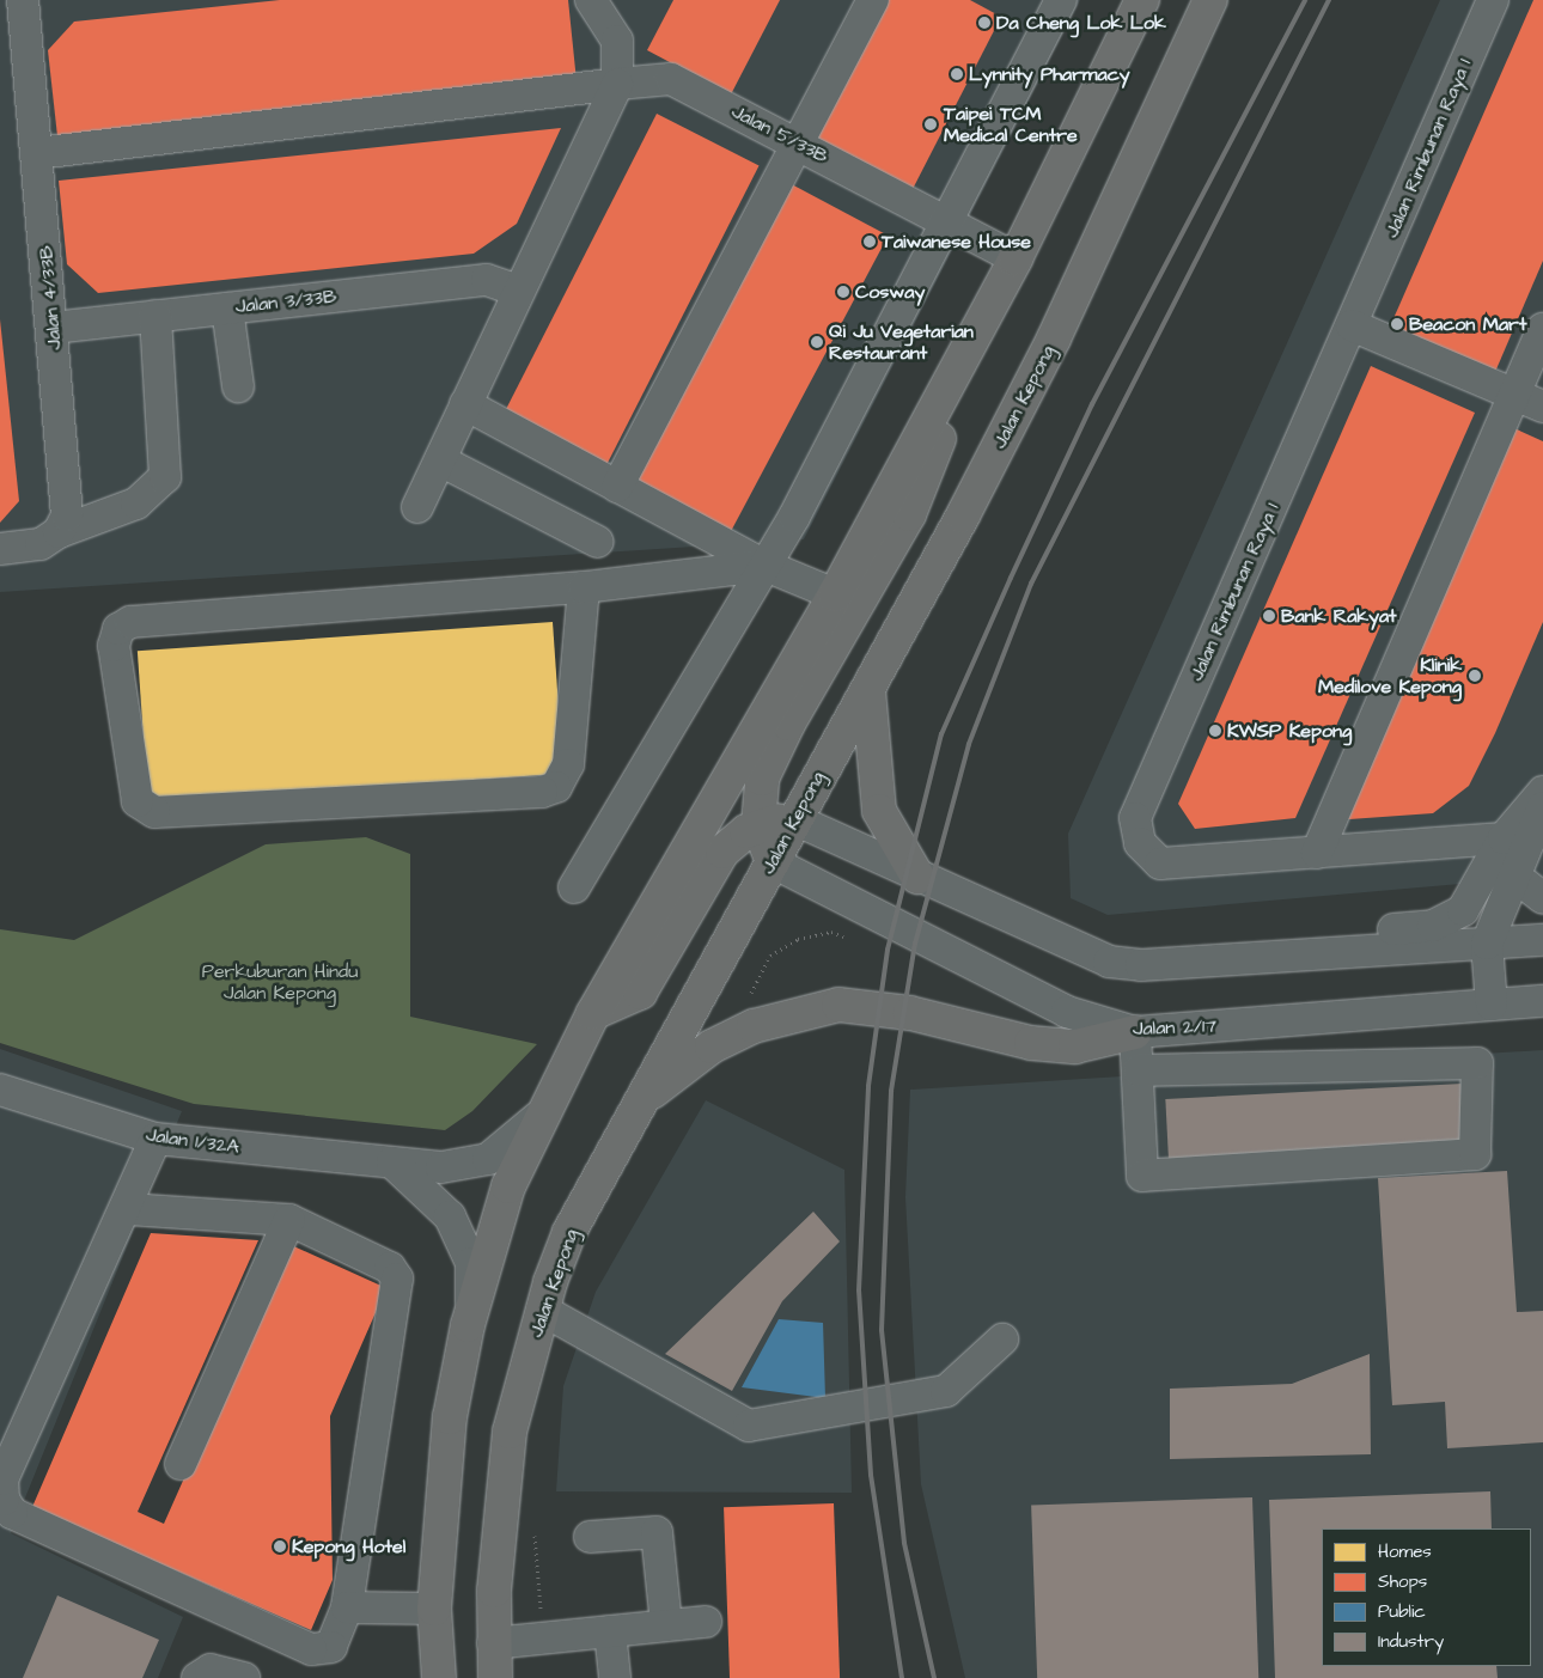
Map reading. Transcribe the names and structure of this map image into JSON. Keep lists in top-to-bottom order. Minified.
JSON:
{"streets":{"main road":["Jalan Kepong"],"street":["Jalan 5/33B","Jalan Rimbunan Raya 1","Jalan 4/33B","Jalan 3/33B","Jalan 2/17","Jalan 1/32A"]},"crossings":[["Jalan 5/33B","Jalan 4/33B"],["Jalan 4/33B","Jalan 3/33B"],["Jalan Kepong","Jalan 2/17"]],"parks":["Perkuburan Hindu Jalan Kepong"],"places":["Da Cheng Lok Lok","Lynnity Pharmacy","Taipei TCM Medical Centre","Taiwanese House","Cosway","Beacon Mart","Qi Ju Vegetarian Restaurant","Bank Rakyat","Klinik Medilove Kepong","KWSP Kepong","Kepong Hotel"],"legend":["Homes","Shops","Public","Industry"]}
